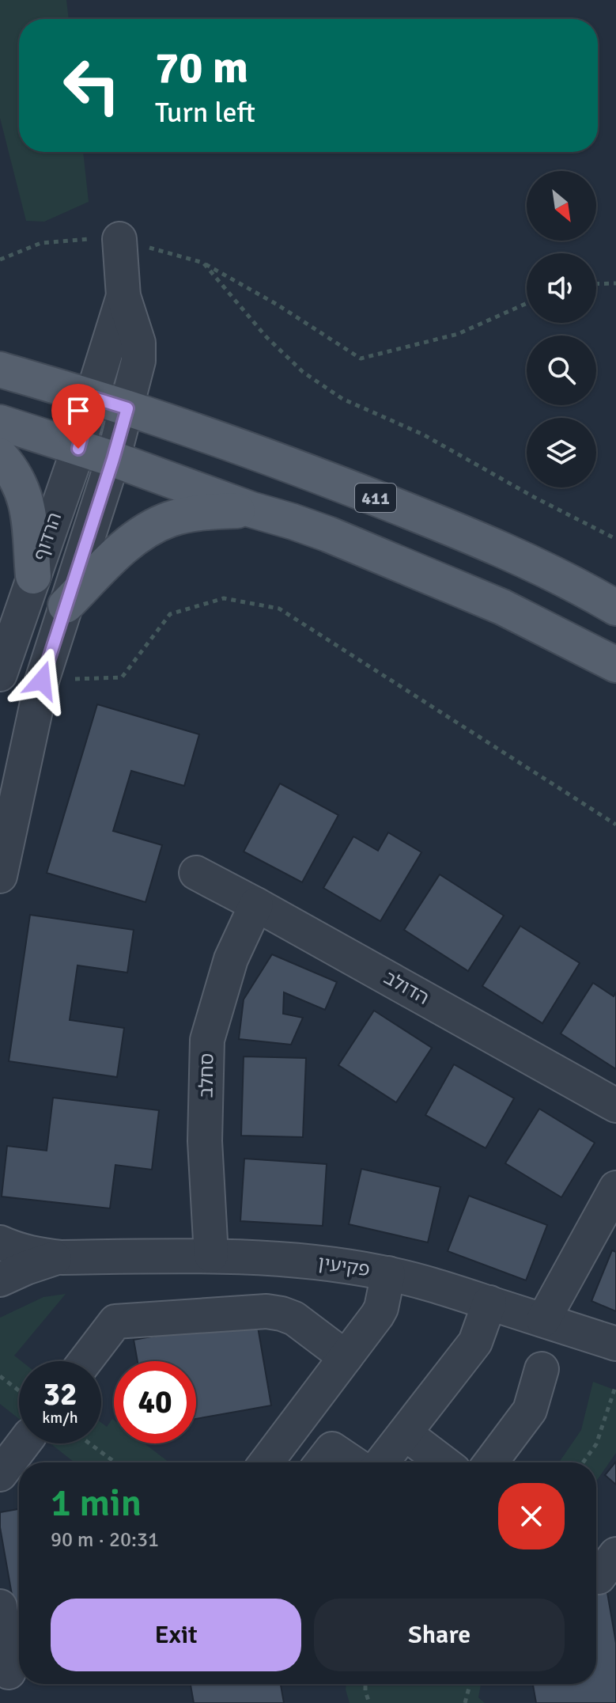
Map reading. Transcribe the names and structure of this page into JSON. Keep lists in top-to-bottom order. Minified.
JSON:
{"streets":{"main road":["411"],"street":["הרדוף","הדולב","סחלב","פקיעין"]},"crossings":[["411","הרדוף"],["הדולב","סחלב"],["סחלב","פקיעין"]],"north":"bottom right","page":{"turn":["70 m","Turn left"],"speed":"32 km/h","limit":"40","heading":["1 min","90 m · 20:31"],"buttons":["Exit","Share"]}}
